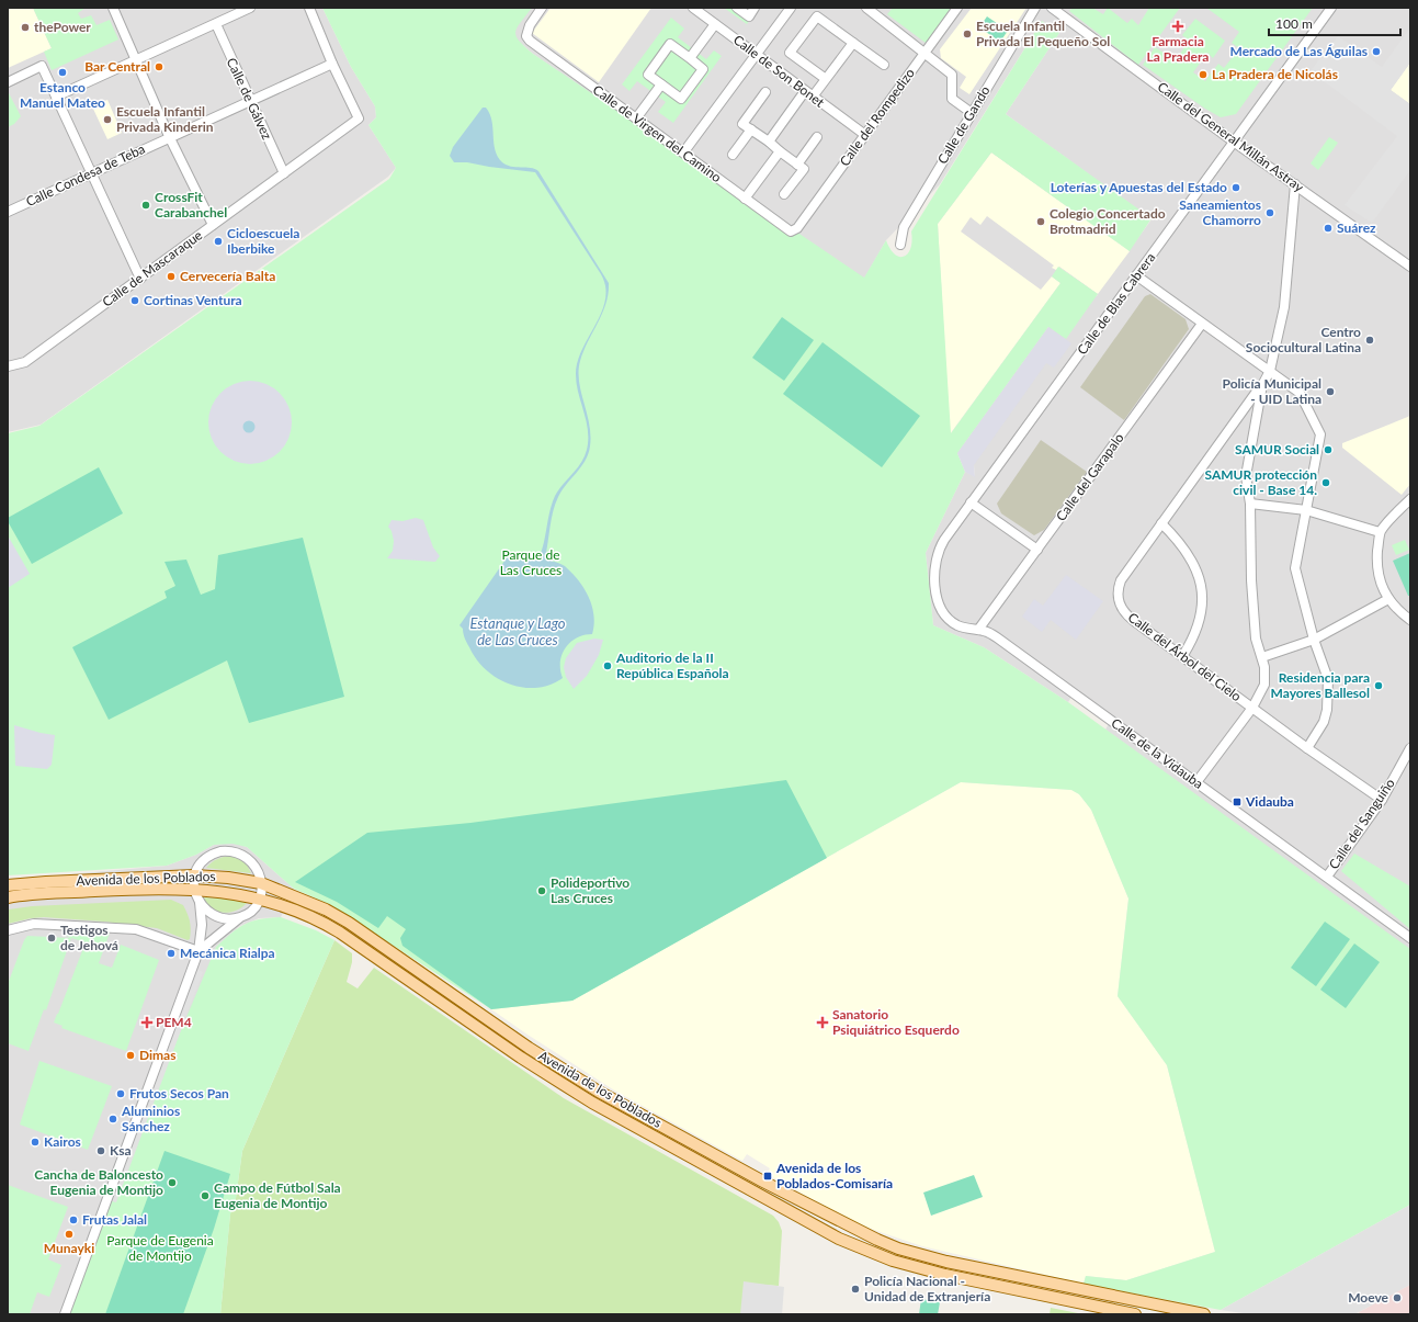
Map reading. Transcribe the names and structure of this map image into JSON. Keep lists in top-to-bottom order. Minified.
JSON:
{"streets":{"main road":["Avenida de los Poblados"],"street":["Calle de Son Bonet","Calle de Gálvez","Calle del Rompedizo","Calle de Gando","Calle de Virgen del Camino","Calle del General Millán Astray","Calle Condesa de Teba","Calle de Mascaraque","Calle de Blas Cabrera","Calle del Garapalo","Calle del Árbol del Cielo","Calle de la Vidauba","Calle del Sanguiño"]},"crossings":[["Calle de Son Bonet","Calle del Rompedizo"],["Calle de Gálvez","Calle Condesa de Teba"],["Calle de Gálvez","Calle de Mascaraque"],["Calle del Rompedizo","Calle de Virgen del Camino"],["Calle del General Millán Astray","Calle de Blas Cabrera"],["Calle del General Millán Astray","Calle del Árbol del Cielo"],["Calle Condesa de Teba","Calle de Mascaraque"],["Calle de Blas Cabrera","Calle de la Vidauba"],["Calle del Garapalo","Calle de la Vidauba"],["Calle del Árbol del Cielo","Calle del Sanguiño"],["Calle de la Vidauba","Calle del Sanguiño"]],"water":["Estanque y Lago de Las Cruces"],"parks":["Parque de Las Cruces","Parque de Eugenia de Montijo"],"places":{"health":["Farmacia La Pradera","PEM4","Sanatorio Psiquiátrico Esquerdo"],"other":["thePower","Escuela Infantil Privada El Pequeño Sol","Mercado de Las Águilas","Bar Central","Estanco Manuel Mateo","La Pradera de Nicolás","Escuela Infantil Privada Kinderin","Loterías y Apuestas del Estado","CrossFit Carabanchel","Saneamientos Chamorro","Colegio Concertado Brotmadrid","Suárez","Cicloescuela Iberbike","Cervecería Balta","Cortinas Ventura","Centro Sociocultural Latina","Policía Municipal - UID Latina","SAMUR Social","SAMUR protección civil - Base 14.","Auditorio de la II República Española","Residencia para Mayores Ballesol","Polideportivo Las Cruces","Testigos de Jehová","Mecánica Rialpa","Dimas","Frutos Secos Pan","Aluminios Sánchez","Kairos","Ksa","Cancha de Baloncesto Eugenia de Montijo","Campo de Fútbol Sala Eugenia de Montijo","Frutas Jalal","Munayki","Policía Nacional - Unidad de Extranjería","Moeve"],"transit":["Vidauba","Avenida de los Poblados-Comisaría"]},"scale_bar":"100 m"}
